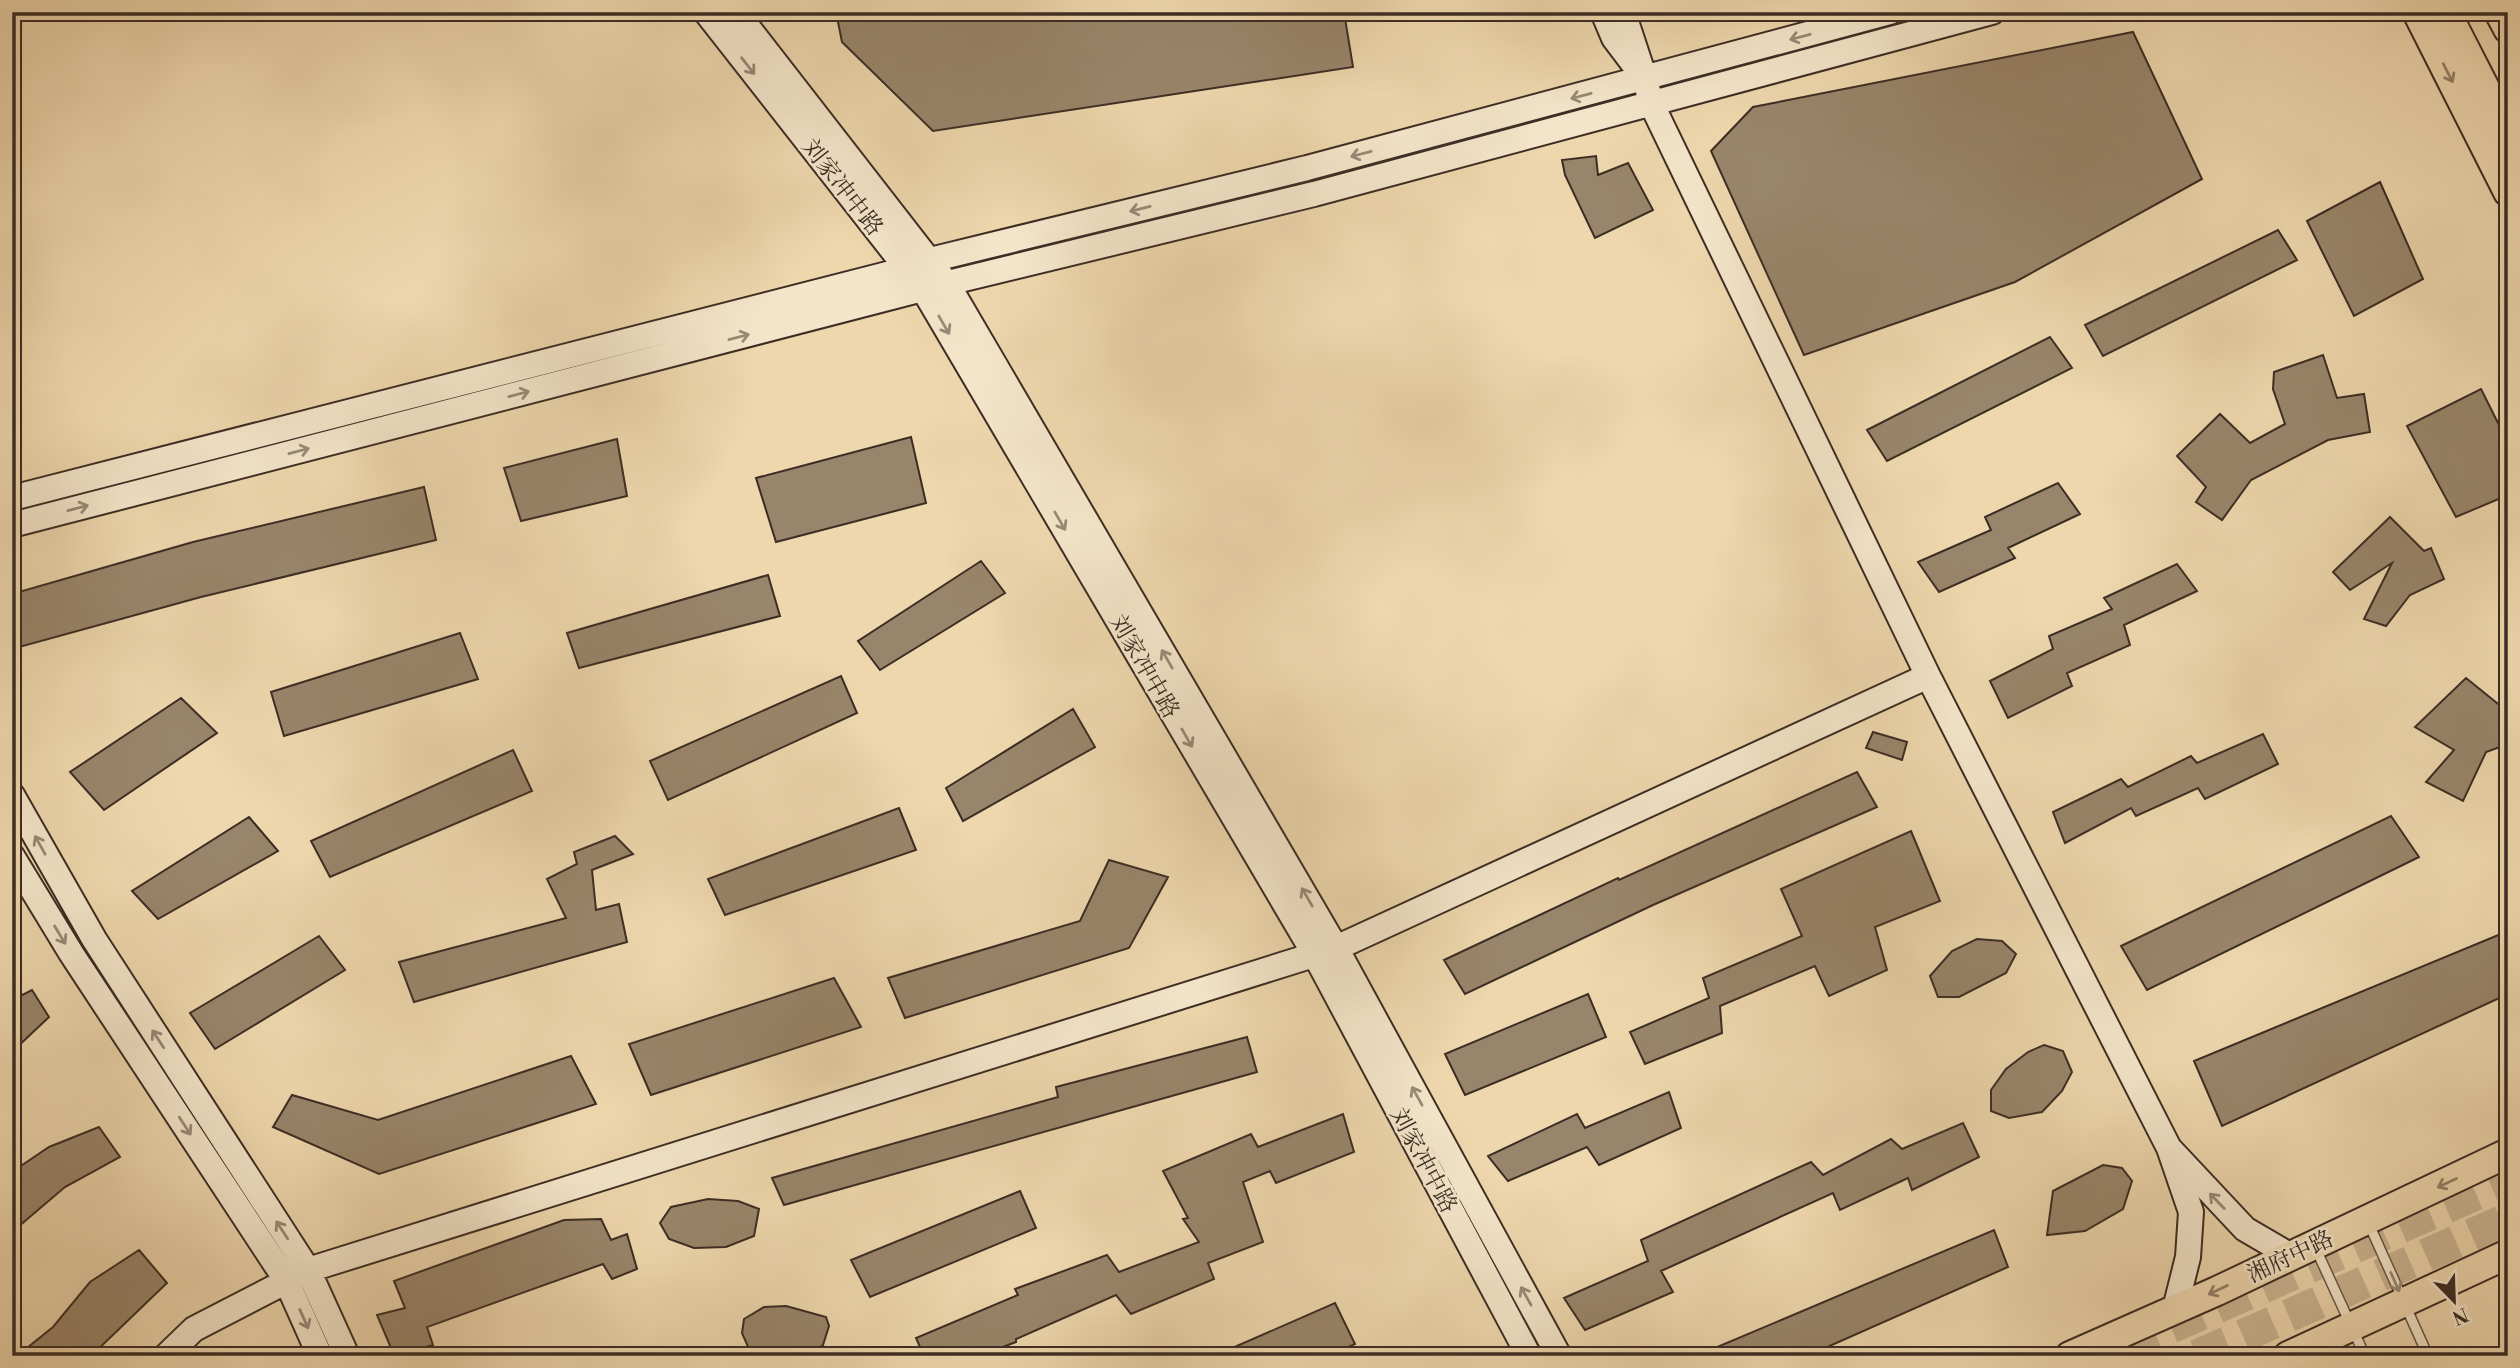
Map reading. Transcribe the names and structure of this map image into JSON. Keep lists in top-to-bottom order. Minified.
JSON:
{"streets":{"main road":["刘家冲中路","湘府中路"]},"north":"bottom right"}
